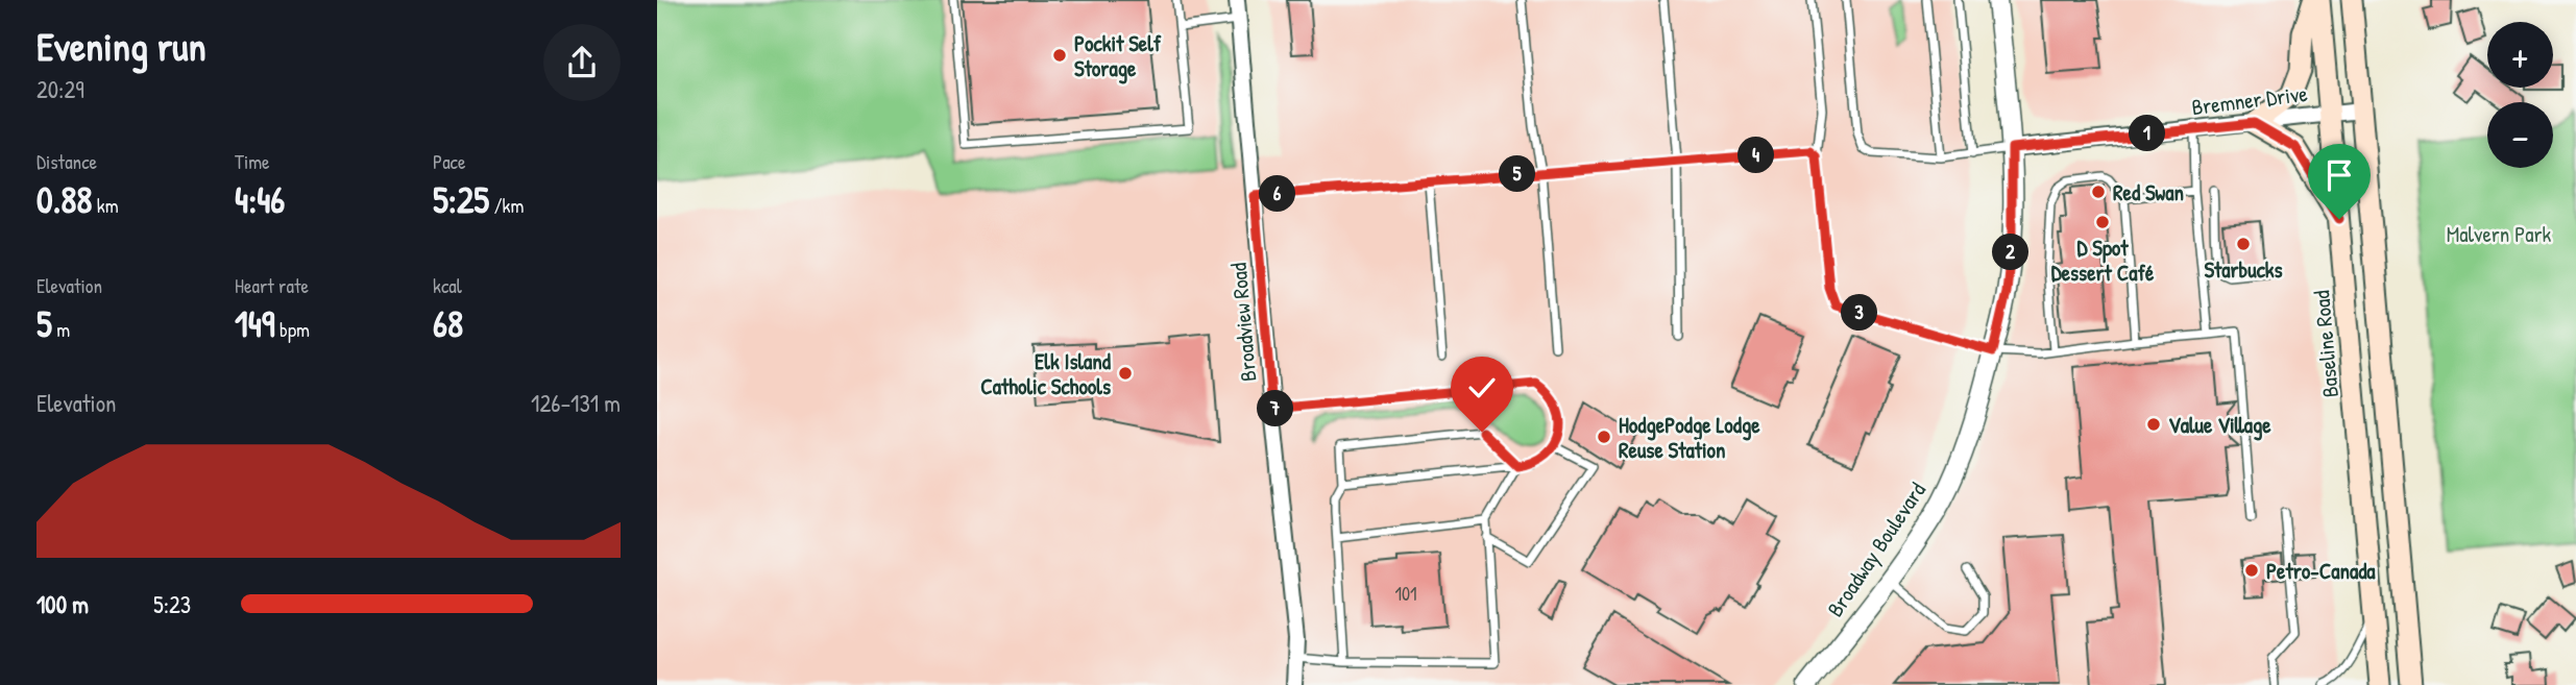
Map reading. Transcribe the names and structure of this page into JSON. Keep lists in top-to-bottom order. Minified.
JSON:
{"streets":{"main road":["Baseline Road"],"street":["Bremner Drive","Broadview Road","Broadway Boulevard"]},"crossings":[["Bremner Drive","Baseline Road"],["Bremner Drive","Broadway Boulevard"]],"parks":["Malvern Park"],"places":["Pockit Self Storage","Red Swan","D Spot Dessert Café","Starbucks","Elk Island Catholic Schools","Value Village","HodgePodge Lodge Reuse Station","Petro-Canada"],"house_numbers":["101"],"page":{"heading":["Evening run","20:29"],"map_buttons":["+","−"],"pins":["1","4","5","6","2","3","7"],"stats":[["Distance","0.88 km"],["Time","4:46"],["Pace","5:25 /km"],["Elevation","5 m"],["Heart rate","149 bpm"],["kcal","68"]],"chart":["Elevation","126–131 m"],"list":[{"name":"100 m","note":"5:23"}]}}
